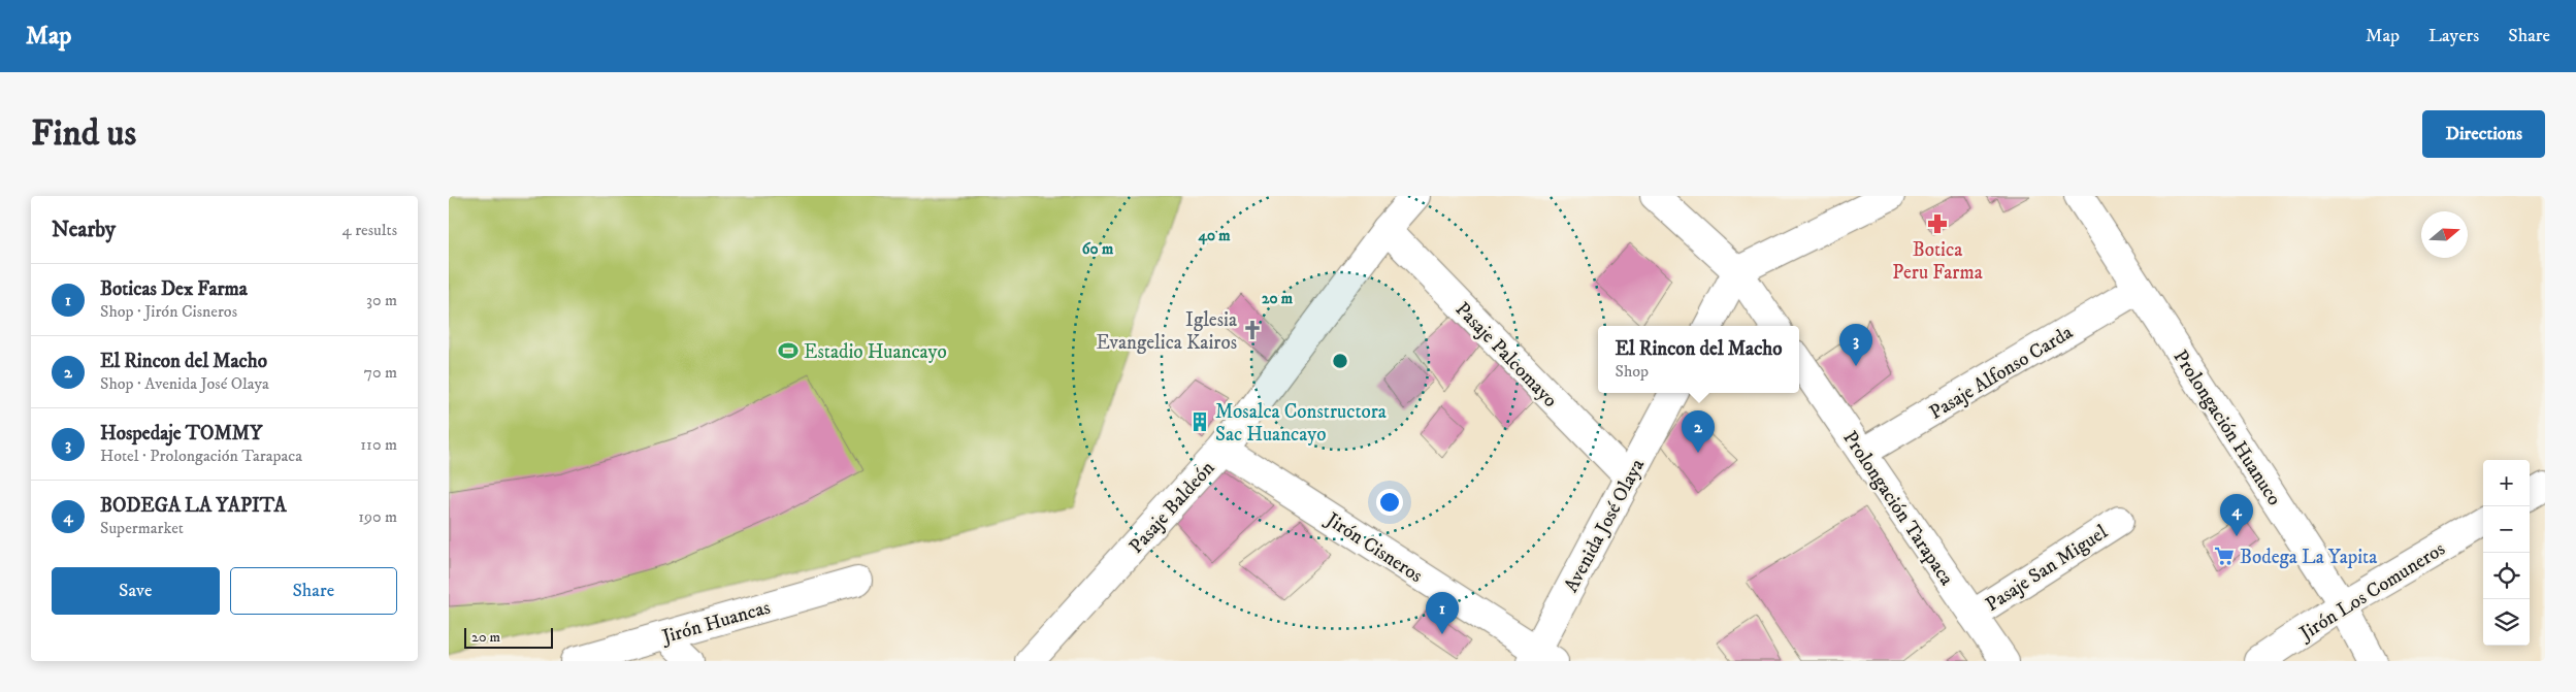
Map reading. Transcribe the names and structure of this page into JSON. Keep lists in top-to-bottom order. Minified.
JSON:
{"streets":{"street":["Pasaje Palcomayo","Pasaje Alfonso Carda","Prolongación Huanuco","Pasaje Baldeón","Prolongación Tarapaca","Avenida José Olaya","Jirón Cisneros","Pasaje San Miguel","Jirón Los Comuneros","Jirón Huancas"]},"crossings":[["Pasaje Palcomayo","Pasaje Baldeón"],["Pasaje Palcomayo","Avenida José Olaya"],["Pasaje Alfonso Carda","Prolongación Huanuco"],["Pasaje Alfonso Carda","Prolongación Tarapaca"],["Prolongación Huanuco","Jirón Los Comuneros"],["Pasaje Baldeón","Jirón Cisneros"],["Prolongación Tarapaca","Pasaje San Miguel"],["Avenida José Olaya","Jirón Cisneros"]],"places":{"pharmacy":["Botica Peru Farma"],"church":["Iglesia Evangelica Kairos"],"sports":["Estadio Huancayo"],"building":["Mosalca Constructora Sac Huancayo"],"supermarket":["Bodega La Yapita"]},"scale_bar":"20 m","north":"right","page":{"header":"Map","nav":["Map","Layers","Share"],"buttons":["Directions",["Save","Share"]],"title":"Find us","heading":["Nearby","4 results"],"list":[{"mark":"1","name":"Boticas Dex Farma","note":"Shop · Jirón Cisneros","value":"30 m"},{"mark":"2","name":"El Rincon del Macho","note":"Shop · Avenida José Olaya","value":"70 m"},{"mark":"3","name":"Hospedaje TOMMY","note":"Hotel · Prolongación Tarapaca","value":"110 m"},{"mark":"4","name":"BODEGA LA YAPITA","note":"Supermarket","value":"190 m"}],"pins":["3","2","4","1"],"popup":["El Rincon del Macho","Shop"],"map_buttons":["+","−"],"scale":"20 m"},"rings":["40 m","60 m","20 m"]}
